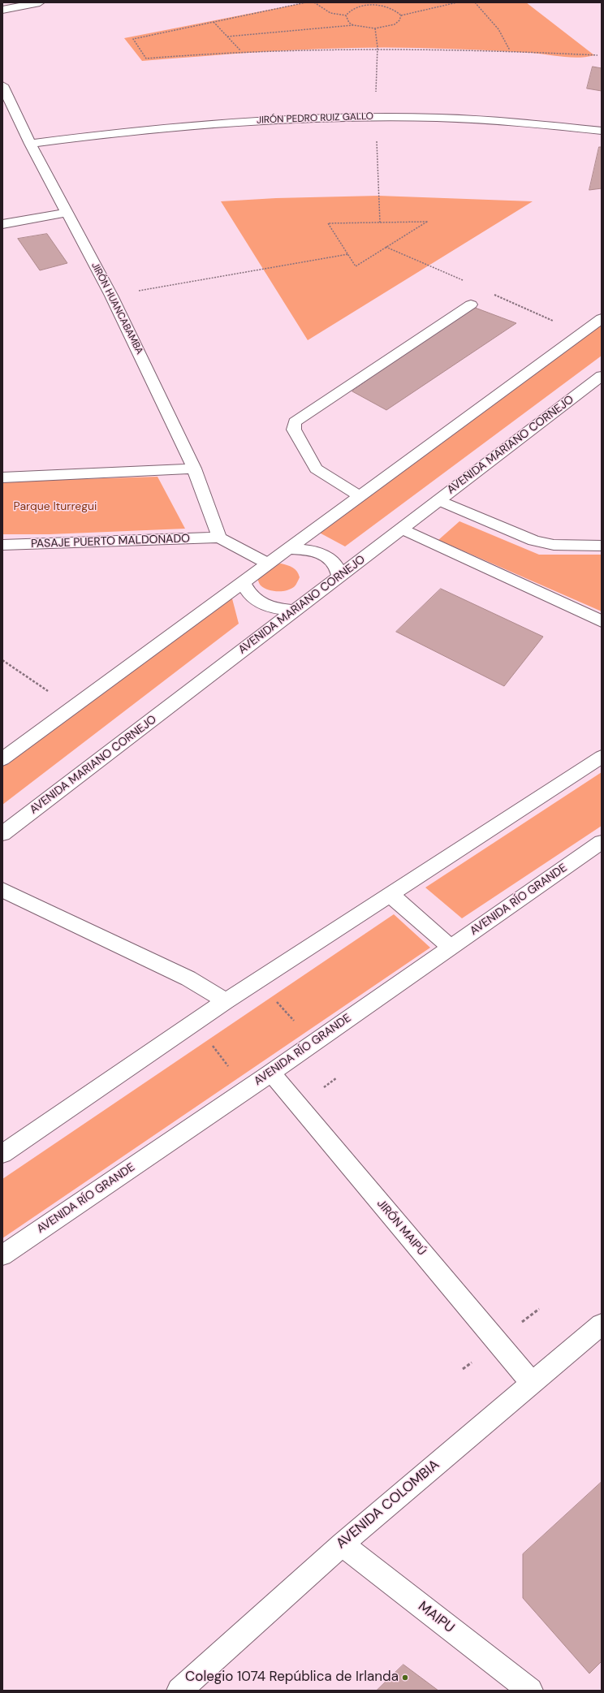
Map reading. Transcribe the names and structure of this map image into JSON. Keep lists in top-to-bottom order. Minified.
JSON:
{"streets":{"street":["JIRÓN PEDRO RUIZ GALLO","JIRÓN HUANCABAMBA","AVENIDA MARIANO CORNEJO","PASAJE PUERTO MALDONADO","AVENIDA RÍO GRANDE","JIRÓN MAIPÚ","AVENIDA COLOMBIA","MAIPU"]},"crossings":[["JIRÓN PEDRO RUIZ GALLO","JIRÓN HUANCABAMBA"],["JIRÓN HUANCABAMBA","PASAJE PUERTO MALDONADO"],["AVENIDA RÍO GRANDE","JIRÓN MAIPÚ"],["JIRÓN MAIPÚ","AVENIDA COLOMBIA"],["AVENIDA COLOMBIA","MAIPU"]],"parks":["Parque Iturregui"],"places":["Colegio 1074 República de Irlanda"]}
